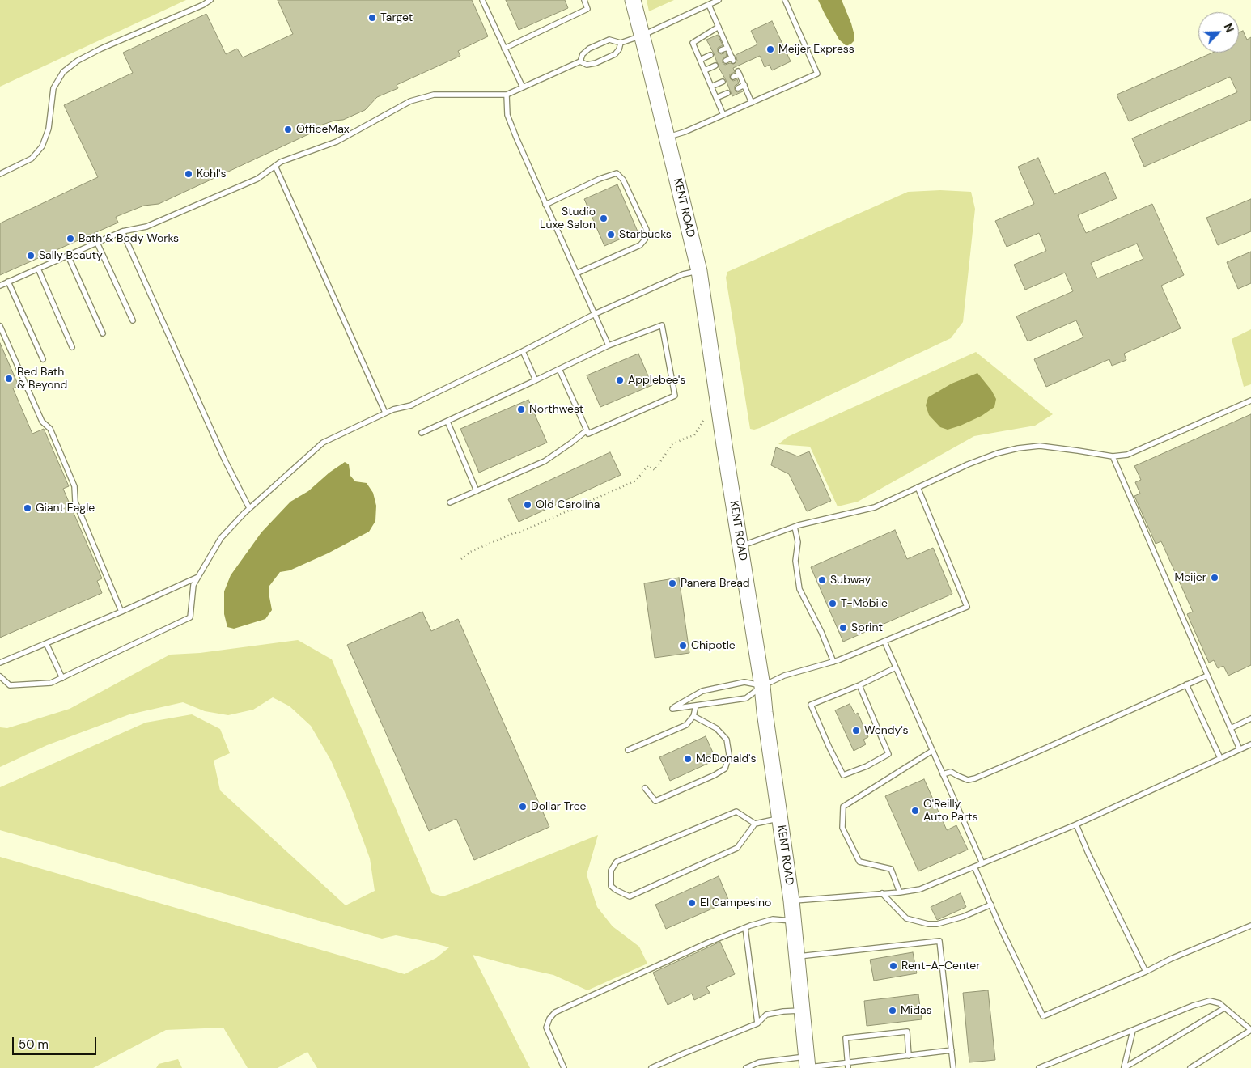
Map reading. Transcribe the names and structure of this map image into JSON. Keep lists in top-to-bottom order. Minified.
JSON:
{"streets":{"main road":["KENT ROAD"]},"places":["Target","Meijer Express","OfficeMax","Kohl's","Studio Luxe Salon","Starbucks","Bath & Body Works","Sally Beauty","Bed Bath & Beyond","Applebee's","Northwest","Old Carolina","Giant Eagle","Meijer","Subway","Panera Bread","T-Mobile","Sprint","Chipotle","Wendy's","McDonald's","Dollar Tree","O'Reilly Auto Parts","El Campesino","Rent-A-Center","Midas"],"scale_bar":"50 m","north":"top right"}
